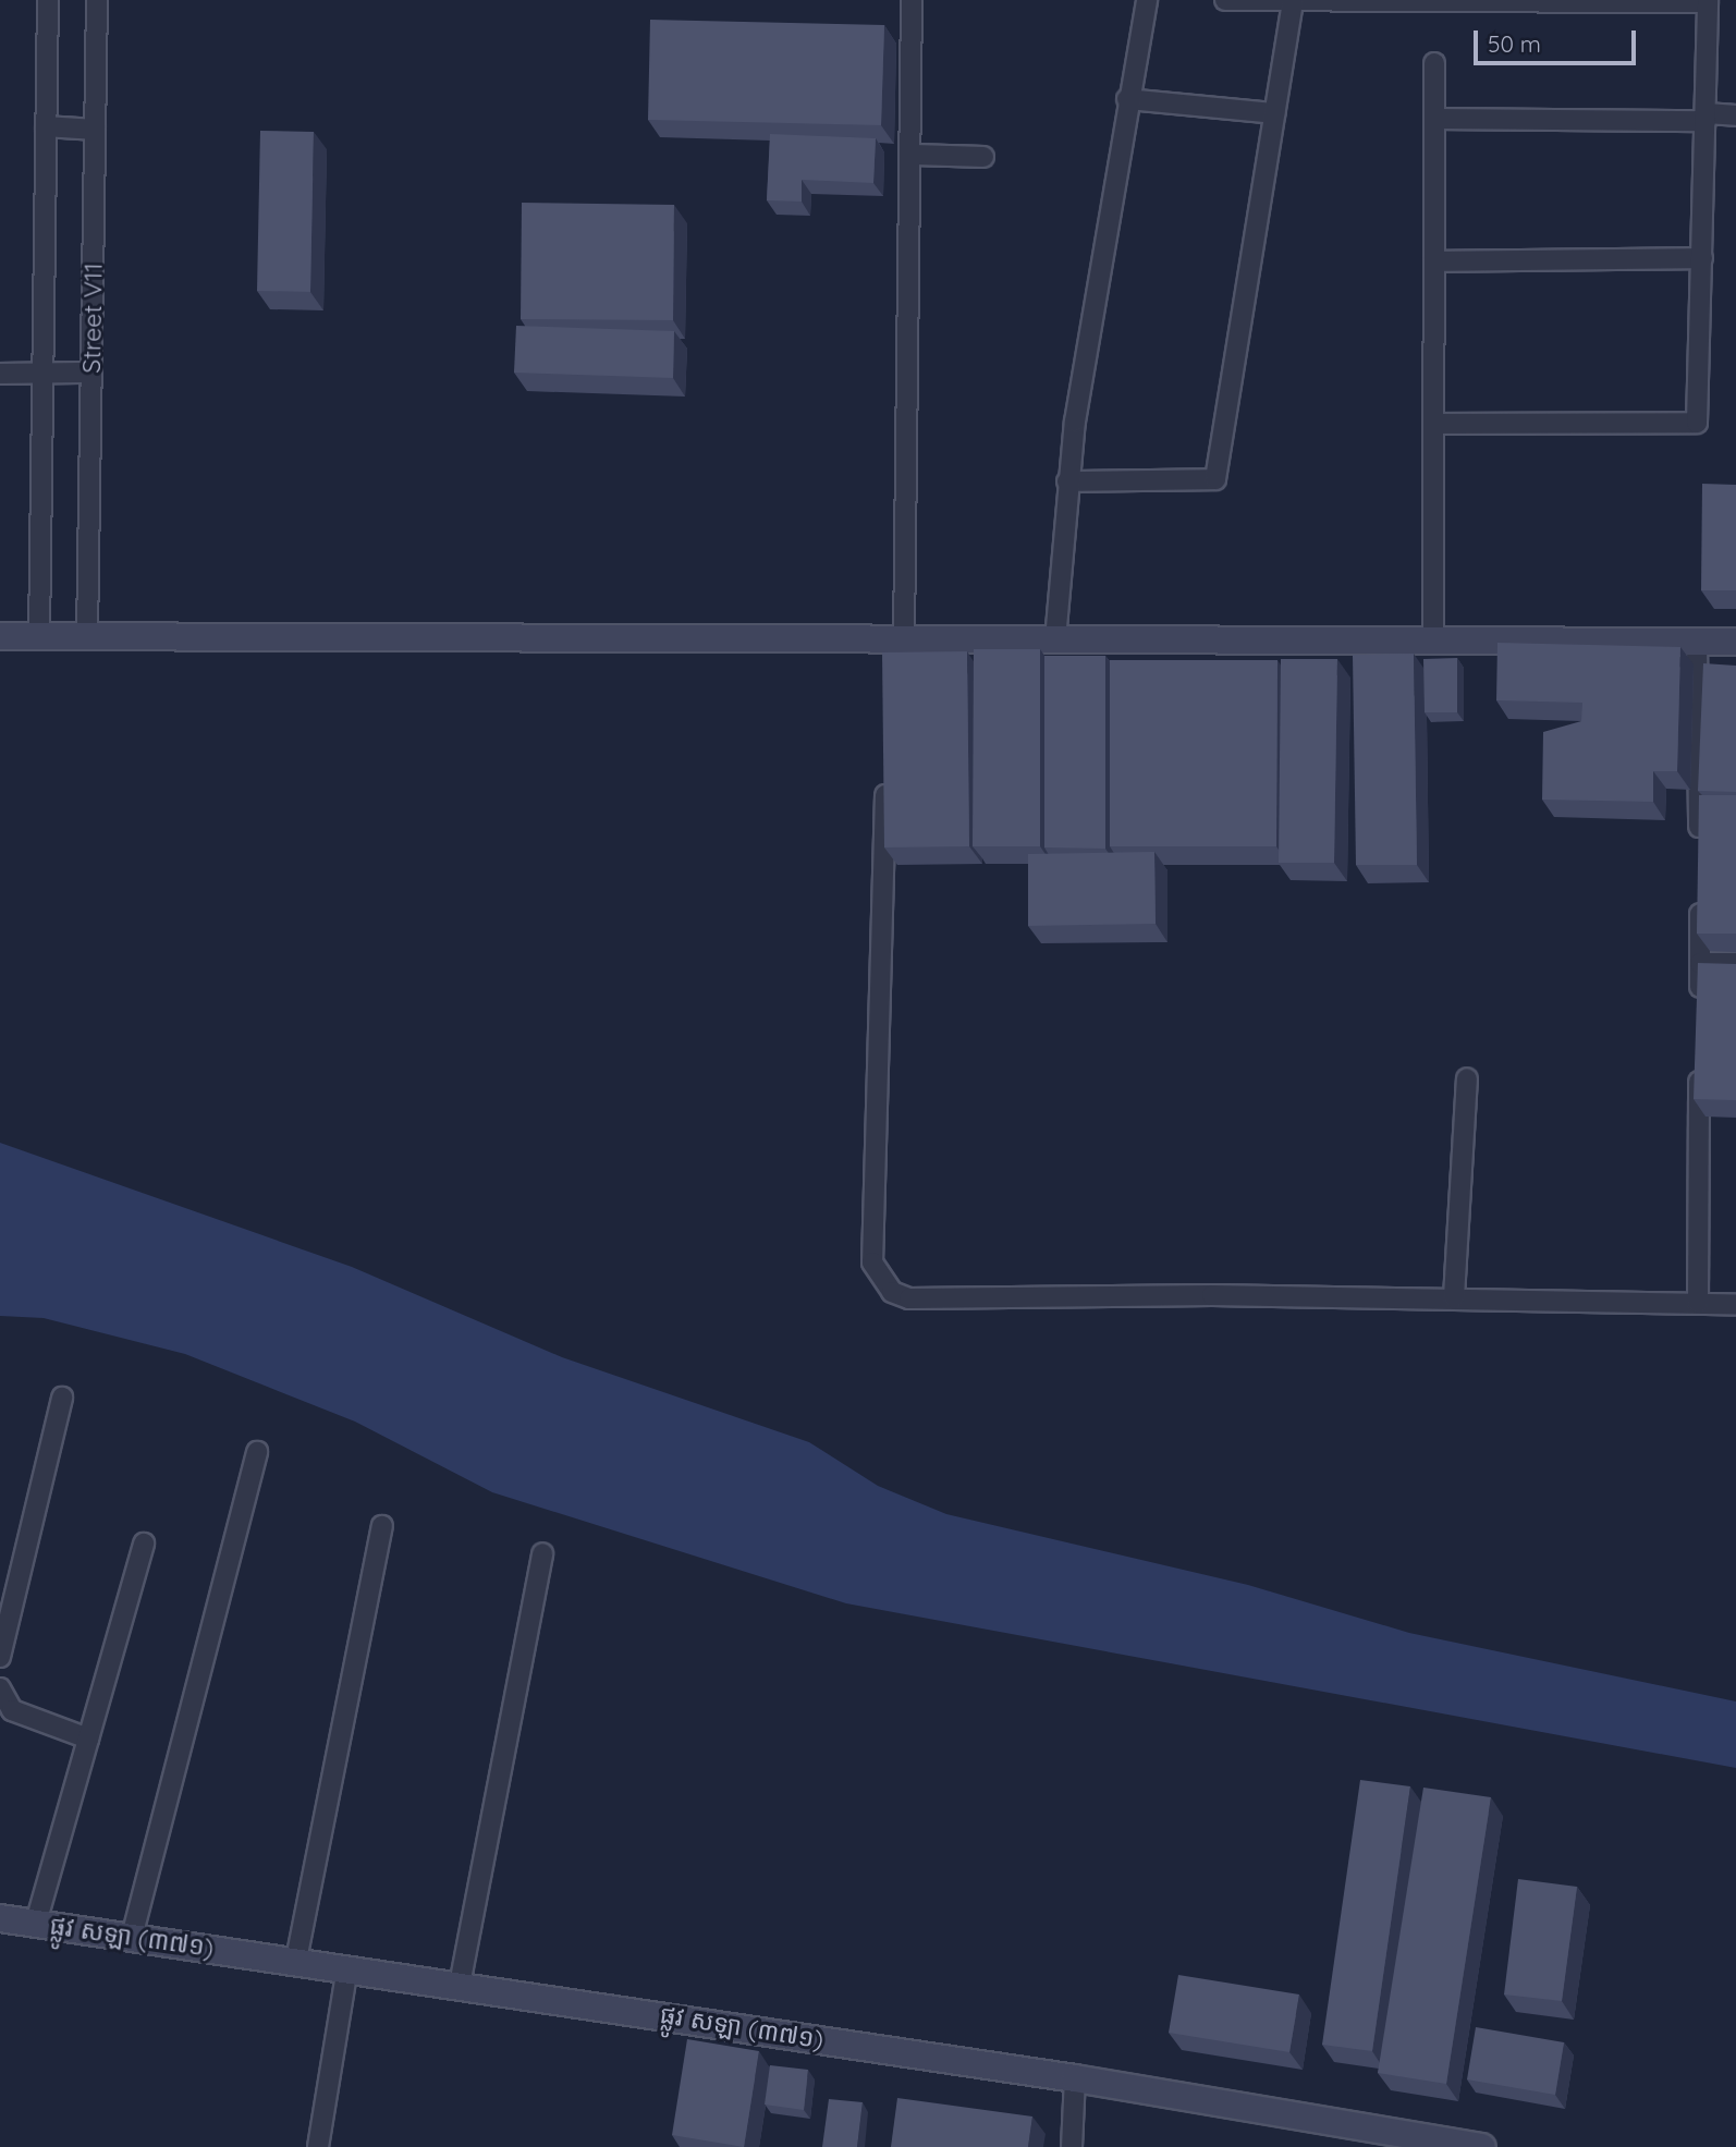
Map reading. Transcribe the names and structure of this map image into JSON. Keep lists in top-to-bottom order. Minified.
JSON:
{"streets":{"street":["Street V11","ផ្លូវ សឡា (៣៧១)"]},"scale_bar":"50 m"}
